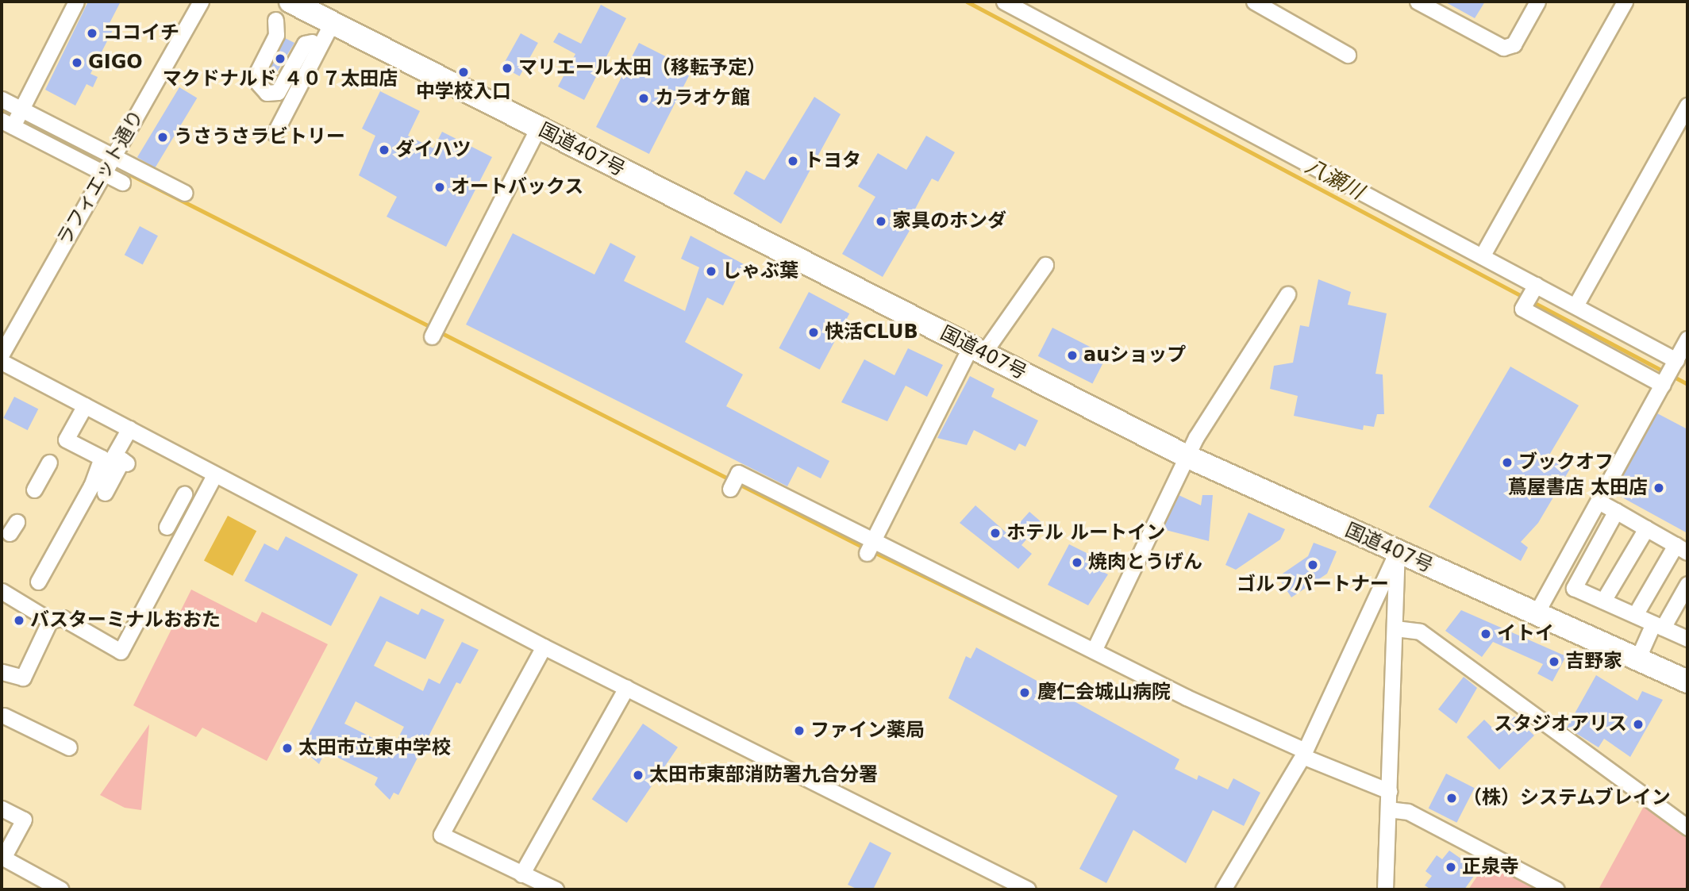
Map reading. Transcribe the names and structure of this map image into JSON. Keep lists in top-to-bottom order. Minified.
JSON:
{"streets":{"highway":["国道407号"],"street":["ラフィエット通り"]},"water":["八瀬川"],"places":["ココイチ","マクドナルド ４０７太田店","GIGO","マリエール太田（移転予定）","中学校入口","カラオケ館","うさうさラビトリー","ダイハツ","トヨタ","オートバックス","家具のホンダ","しゃぶ葉","快活CLUB","auショップ","ブックオフ","蔦屋書店 太田店","ホテル ルートイン","焼肉とうげん","ゴルフパートナー","バスターミナルおおた","イトイ","吉野家","慶仁会城山病院","スタジオアリス","ファイン薬局","太田市立東中学校","太田市東部消防署九合分署","（株）システムブレイン","正泉寺"]}
